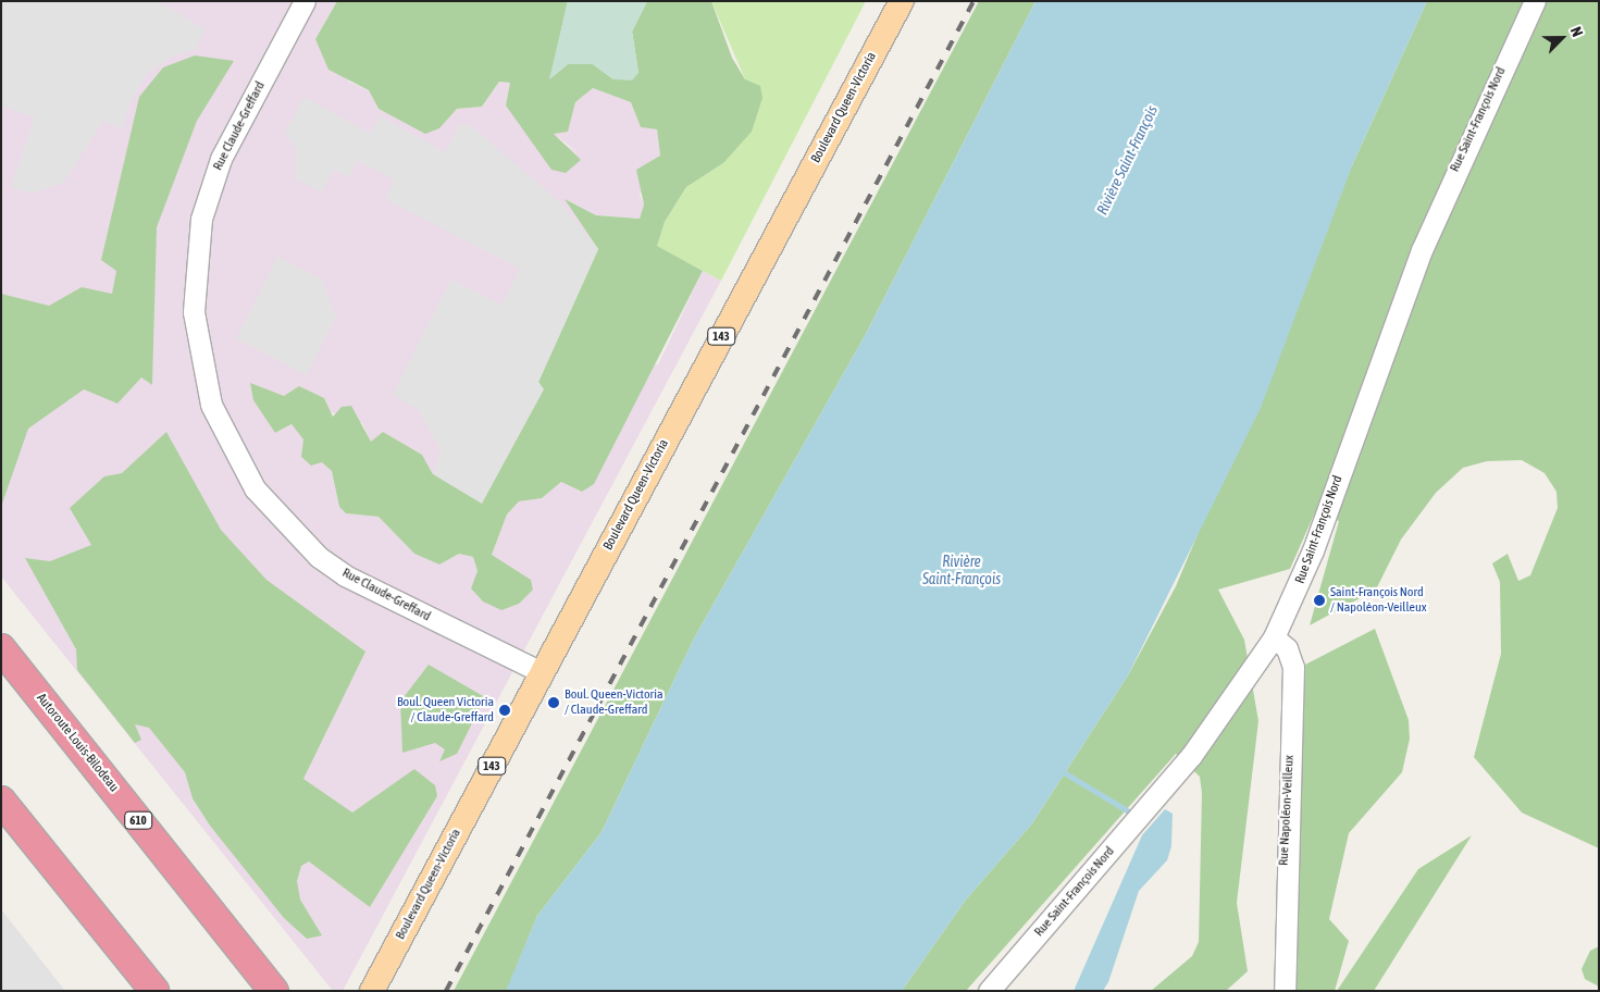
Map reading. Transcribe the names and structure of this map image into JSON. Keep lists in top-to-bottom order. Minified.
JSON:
{"streets":{"highway":["Autoroute Louis-Bilodeau","610"],"main road":["Boulevard Queen-Victoria","143"],"street":["Rue Saint-François Nord","Rue Claude-Greffard","Rue Napoléon-Veilleux"]},"crossings":[["Boulevard Queen-Victoria","Rue Claude-Greffard"],["Rue Saint-François Nord","Rue Napoléon-Veilleux"]],"water":["Rivière Saint-François"],"places":["Saint-François Nord / Napoléon-Veilleux","Boul. Queen-Victoria / Claude-Greffard","Boul. Queen Victoria / Claude-Greffard"],"north":"top right"}
